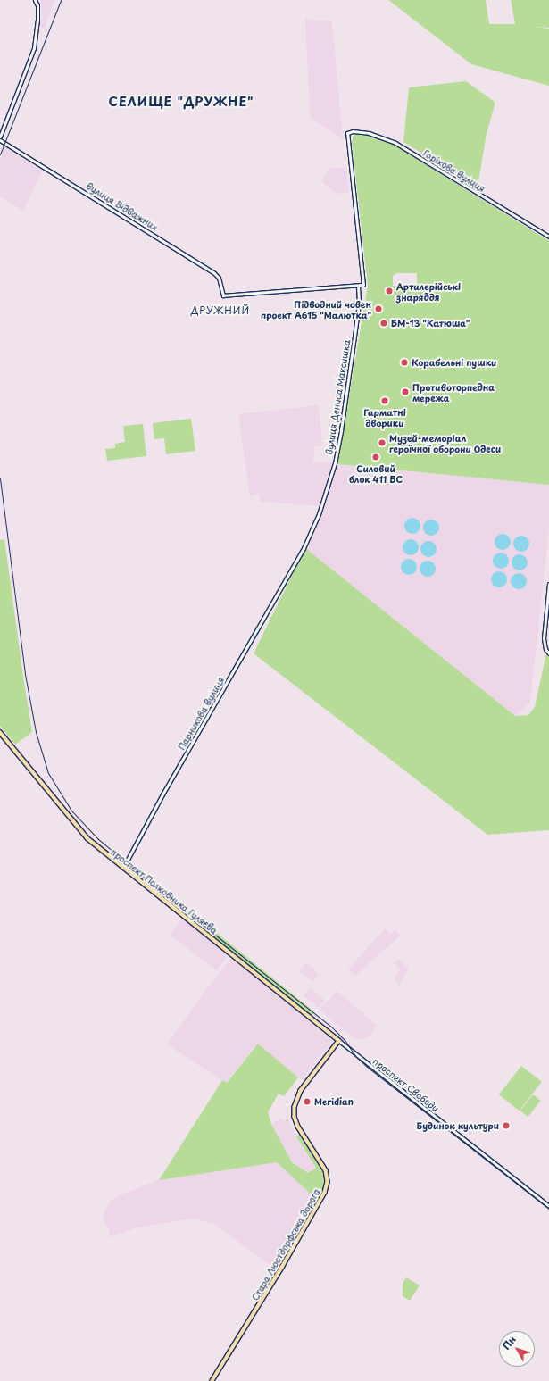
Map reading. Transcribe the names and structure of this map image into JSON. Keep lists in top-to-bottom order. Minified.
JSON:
{"streets":{"main road":["проспект Полковника Гуляєва","Стара Люстдорфська дорога"],"street":["Горіхова вулиця","вулиця Відважних","вулиця Дениса Максишка","Парникова вулиця","проспект Свободи"]},"crossings":[["Горіхова вулиця","вулиця Відважних"],["Горіхова вулиця","вулиця Дениса Максишка"],["вулиця Відважних","вулиця Дениса Максишка"],["вулиця Дениса Максишка","Парникова вулиця"],["Парникова вулиця","проспект Полковника Гуляєва"],["проспект Полковника Гуляєва","проспект Свободи"],["проспект Полковника Гуляєва","Стара Люстдорфська дорога"],["проспект Свободи","Стара Люстдорфська дорога"]],"districts":["СЕЛИЩЕ \"ДРУЖНЕ\"","ДРУЖНИЙ"],"places":["Артилерійські знаряддя","Підводний човен проект А615 \"Малютка\"","БМ-13 \"Катюша\"","Корабельні пушки","Противоторпедна мережа","Гарматні дворики","Музей-меморіал героїчної оборони Одеси","Силовий блок 411 БС","Meridian","Будинок культури"],"north":"top left"}
